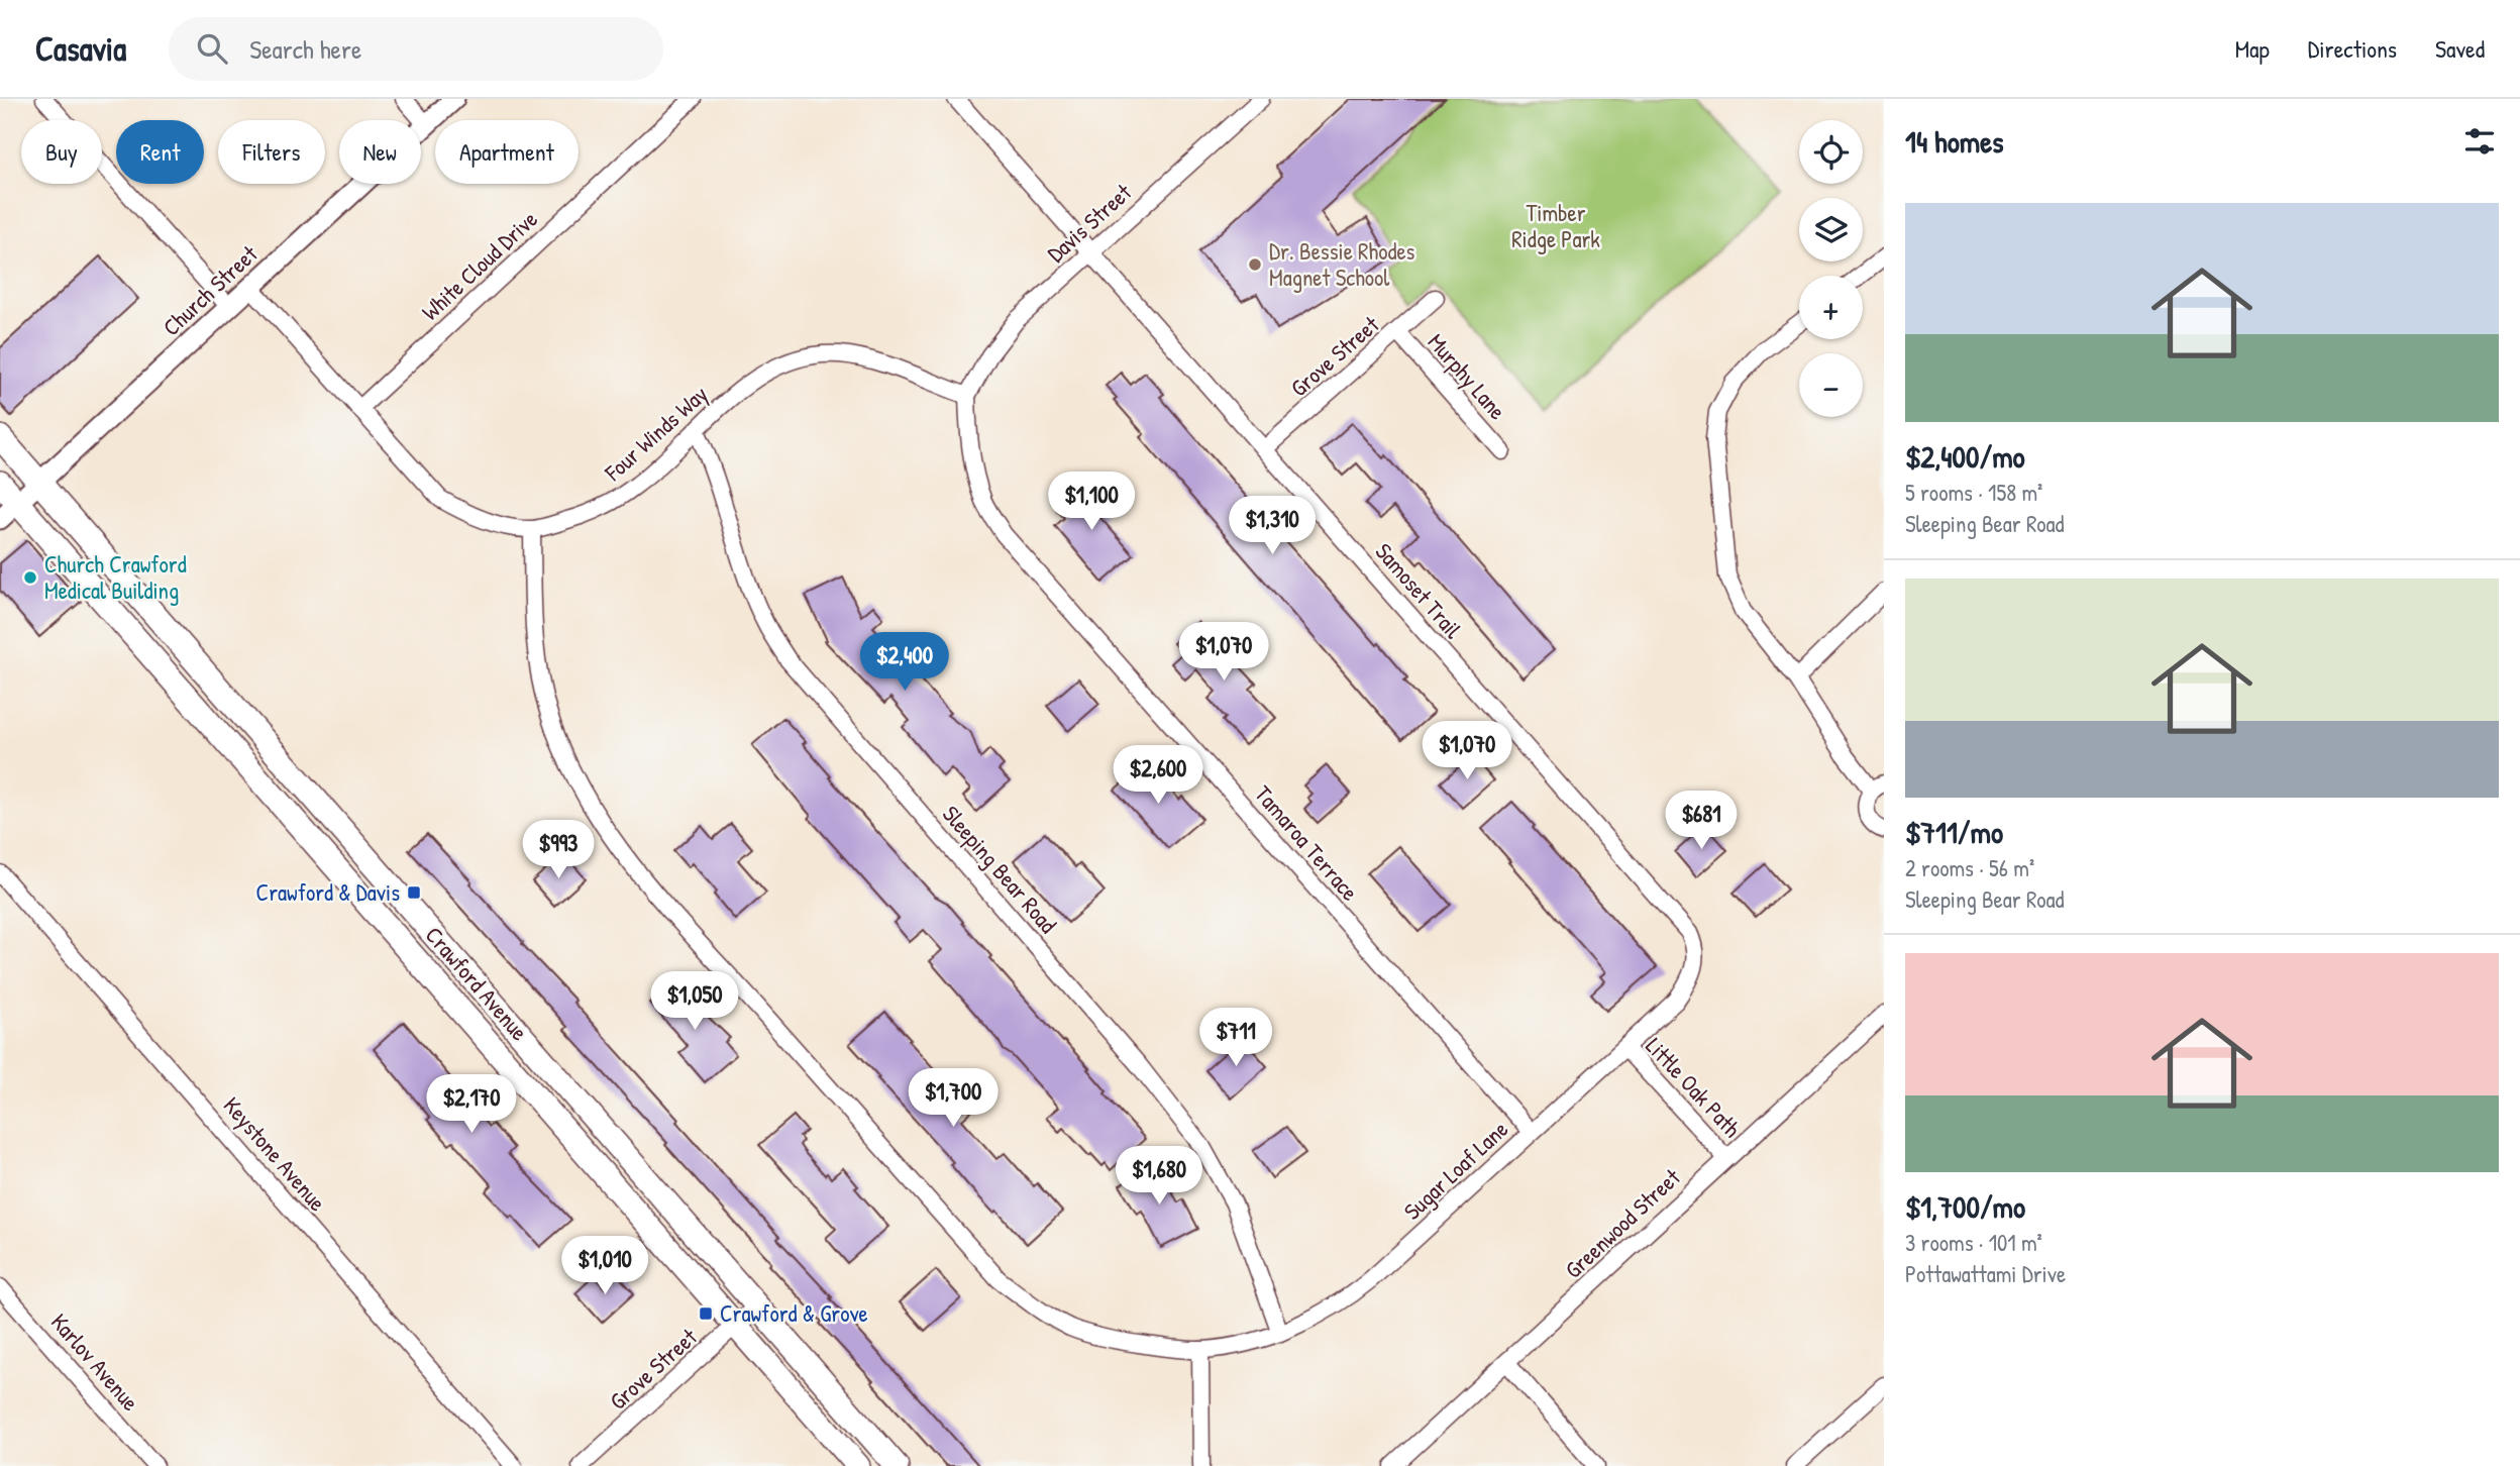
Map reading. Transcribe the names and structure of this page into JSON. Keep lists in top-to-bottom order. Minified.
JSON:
{"streets":{"main road":["Crawford Avenue"],"street":["Davis Street","White Cloud Drive","Church Street","Grove Street","Murphy Lane","Four Winds Way","Samoset Trail","Tamaroa Terrace","Sleeping Bear Road","Little Oak Path","Keystone Avenue","Sugar Loaf Lane","Greenwood Street","Karlov Avenue"]},"crossings":[["Davis Street","Four Winds Way"],["Davis Street","Samoset Trail"],["Davis Street","Tamaroa Terrace"],["White Cloud Drive","Four Winds Way"],["Church Street","Four Winds Way"],["Church Street","Crawford Avenue"],["Grove Street","Murphy Lane"],["Grove Street","Samoset Trail"],["Grove Street","Crawford Avenue"],["Four Winds Way","Tamaroa Terrace"],["Four Winds Way","Sleeping Bear Road"],["Four Winds Way","Sugar Loaf Lane"],["Samoset Trail","Sugar Loaf Lane"],["Tamaroa Terrace","Sugar Loaf Lane"],["Sleeping Bear Road","Sugar Loaf Lane"],["Little Oak Path","Sugar Loaf Lane"],["Little Oak Path","Greenwood Street"]],"parks":["Timber Ridge Park"],"places":{"other":["Dr. Bessie Rhodes Magnet School","Church Crawford Medical Building"],"transit":["Crawford & Davis","Crawford & Grove"]},"page":{"header":"Casavia","search":"Search here","nav":["Map","Directions","Saved"],"heading":"14 homes","map_buttons":["+","−"],"chip":["Buy","Rent","Filters","New","Apartment"],"list":[{"name":"$2,400/mo","note":"5 rooms · 158 m² · Sleeping Bear Road"},{"name":"$711/mo","note":"2 rooms · 56 m² · Sleeping Bear Road"},{"name":"$1,700/mo","note":"3 rooms · 101 m² · Pottawattami Drive"}],"price":["$1,100","$1,310","$1,070","$2,400","$1,070","$2,600","$681","$993","$1,050","$711","$1,700","$2,170","$1,680","$1,010"]}}
